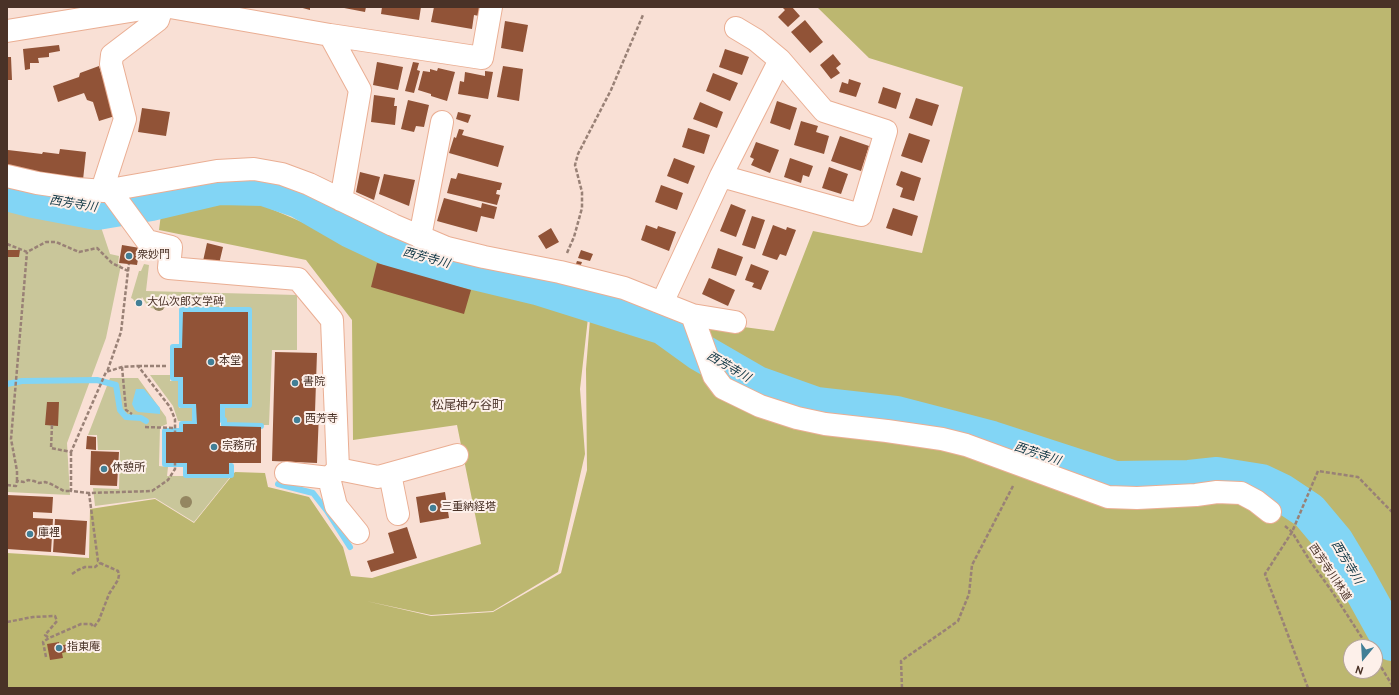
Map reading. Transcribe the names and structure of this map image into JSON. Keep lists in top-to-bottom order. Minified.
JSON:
{"streets":{"path":["西芳寺川林道"]},"districts":["松尾神ケ谷町"],"water":["西芳寺川"],"places":["衆妙門","大仏次郎文学碑","本堂","書院","西芳寺","宗務所","休憩所","三重納経塔","庫裡","指東庵"],"north":"bottom"}
